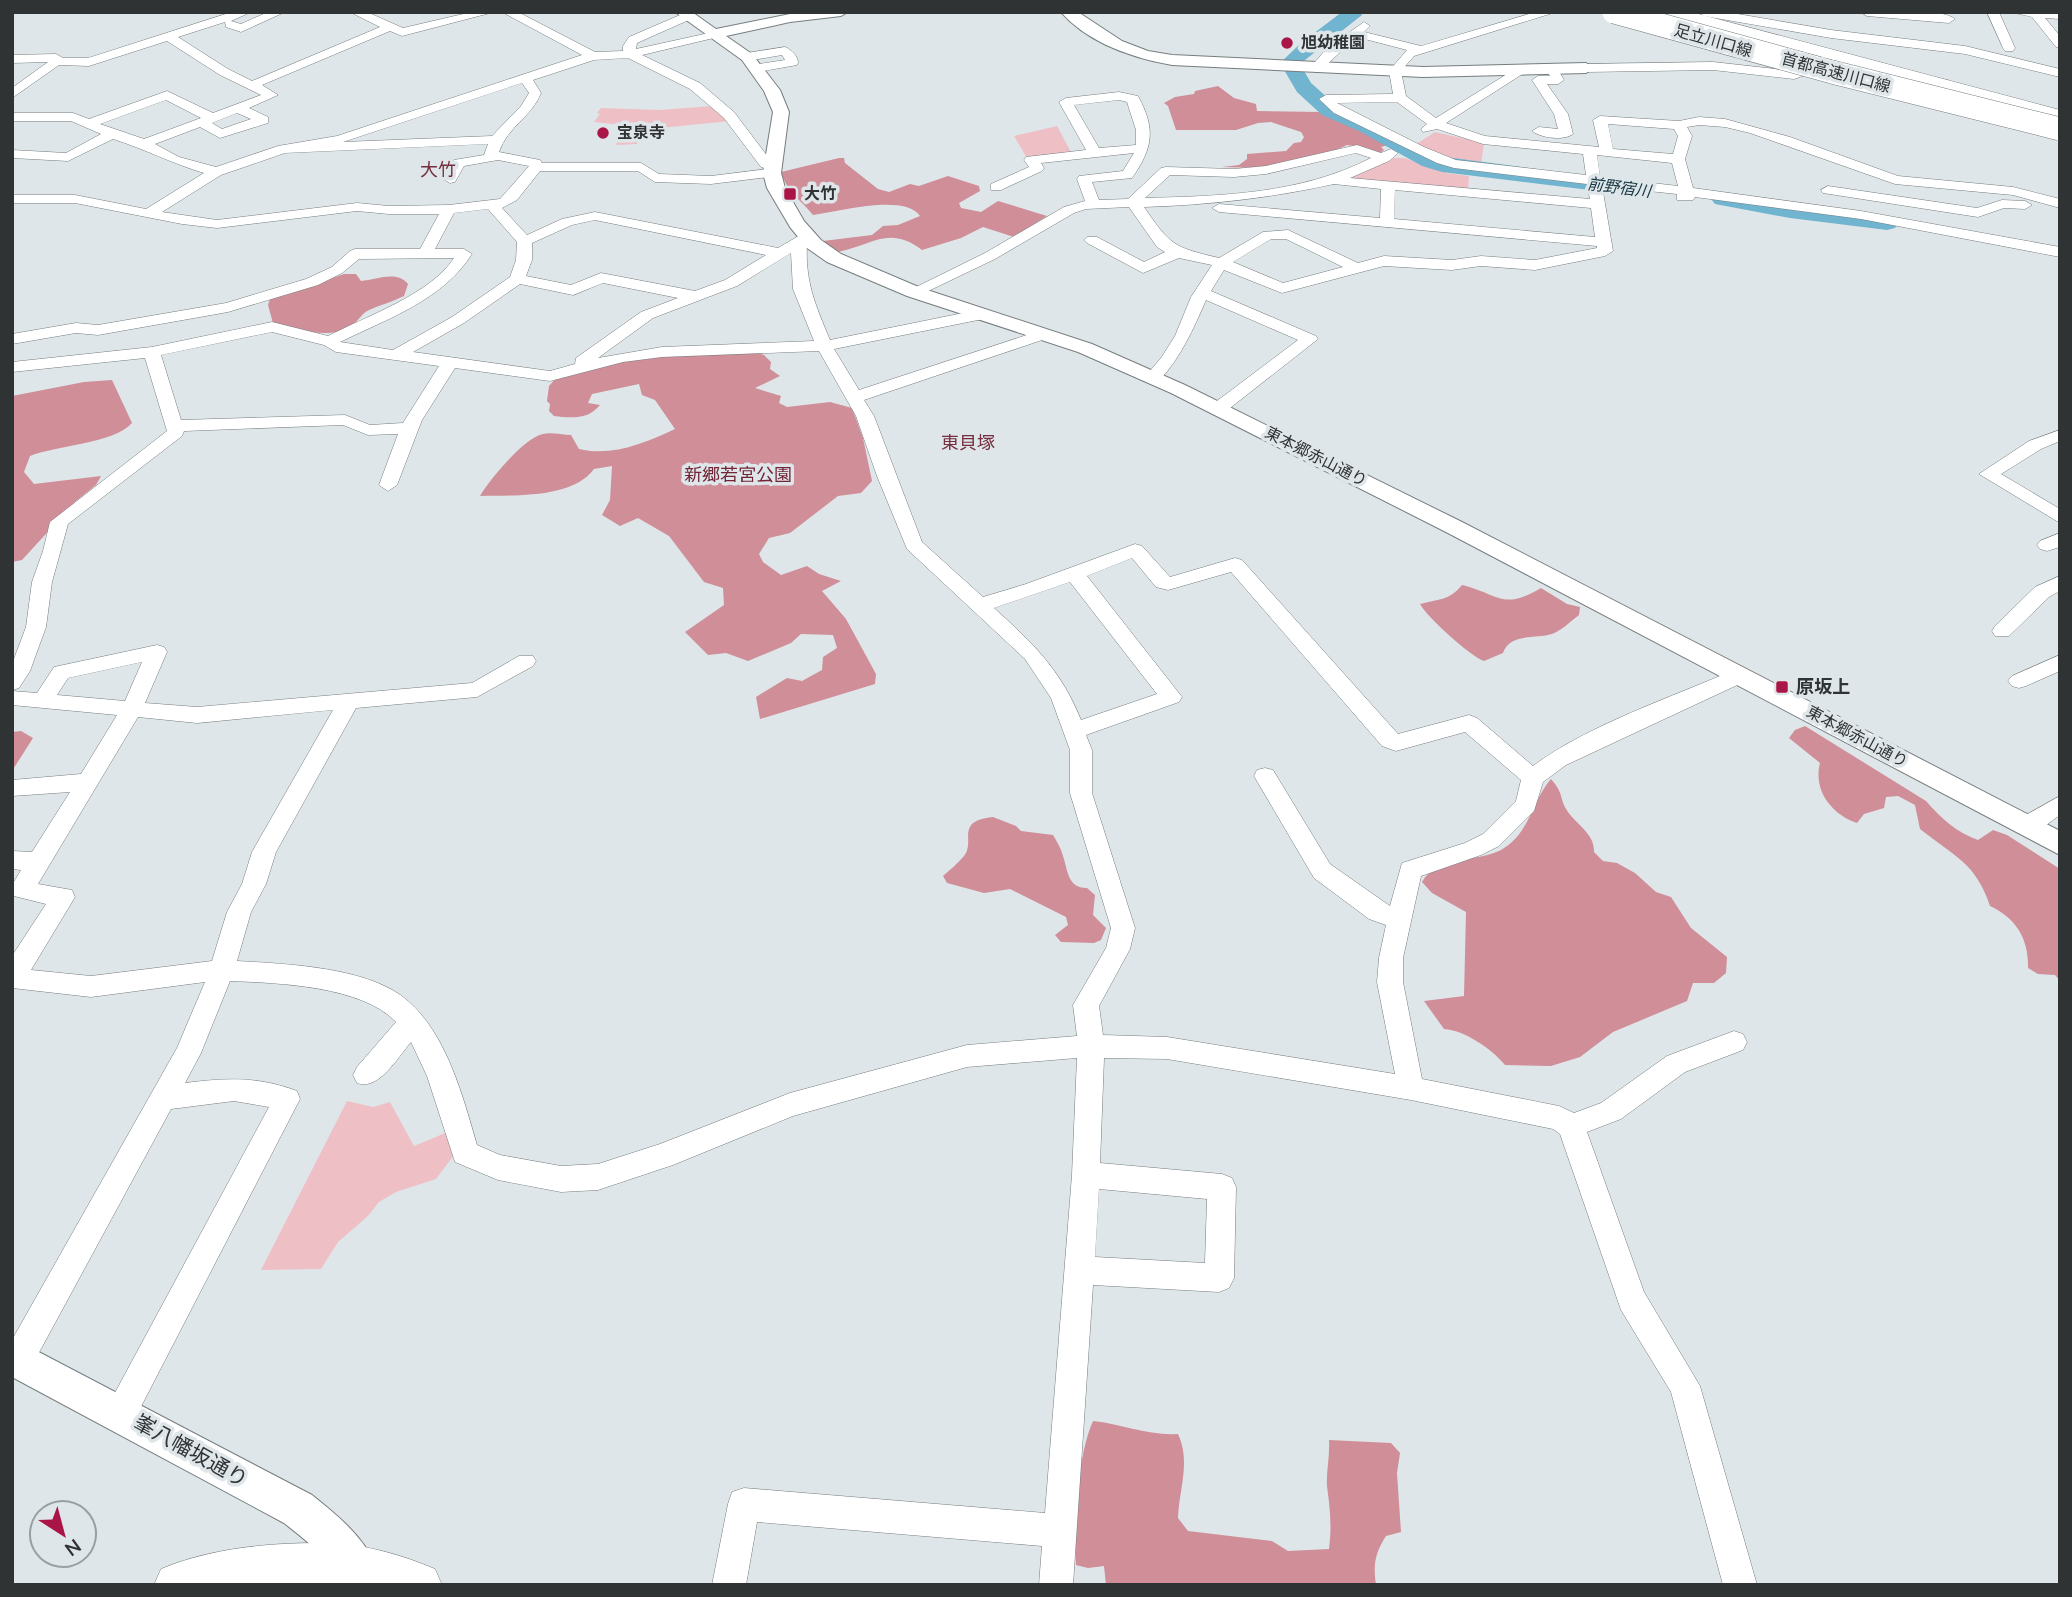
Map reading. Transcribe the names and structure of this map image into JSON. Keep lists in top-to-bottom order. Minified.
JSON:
{"streets":{"highway":["首都高速川口線"],"main road":["足立川口線"],"street":["東本郷赤山通り","峯八幡坂通り"]},"crossings":[["足立川口線","首都高速川口線"]],"districts":["大竹","東貝塚"],"water":["前野宿川"],"parks":["新郷若宮公園"],"places":{"other":["旭幼稚園","宝泉寺"],"transit":["大竹","原坂上"]},"north":"bottom right"}
